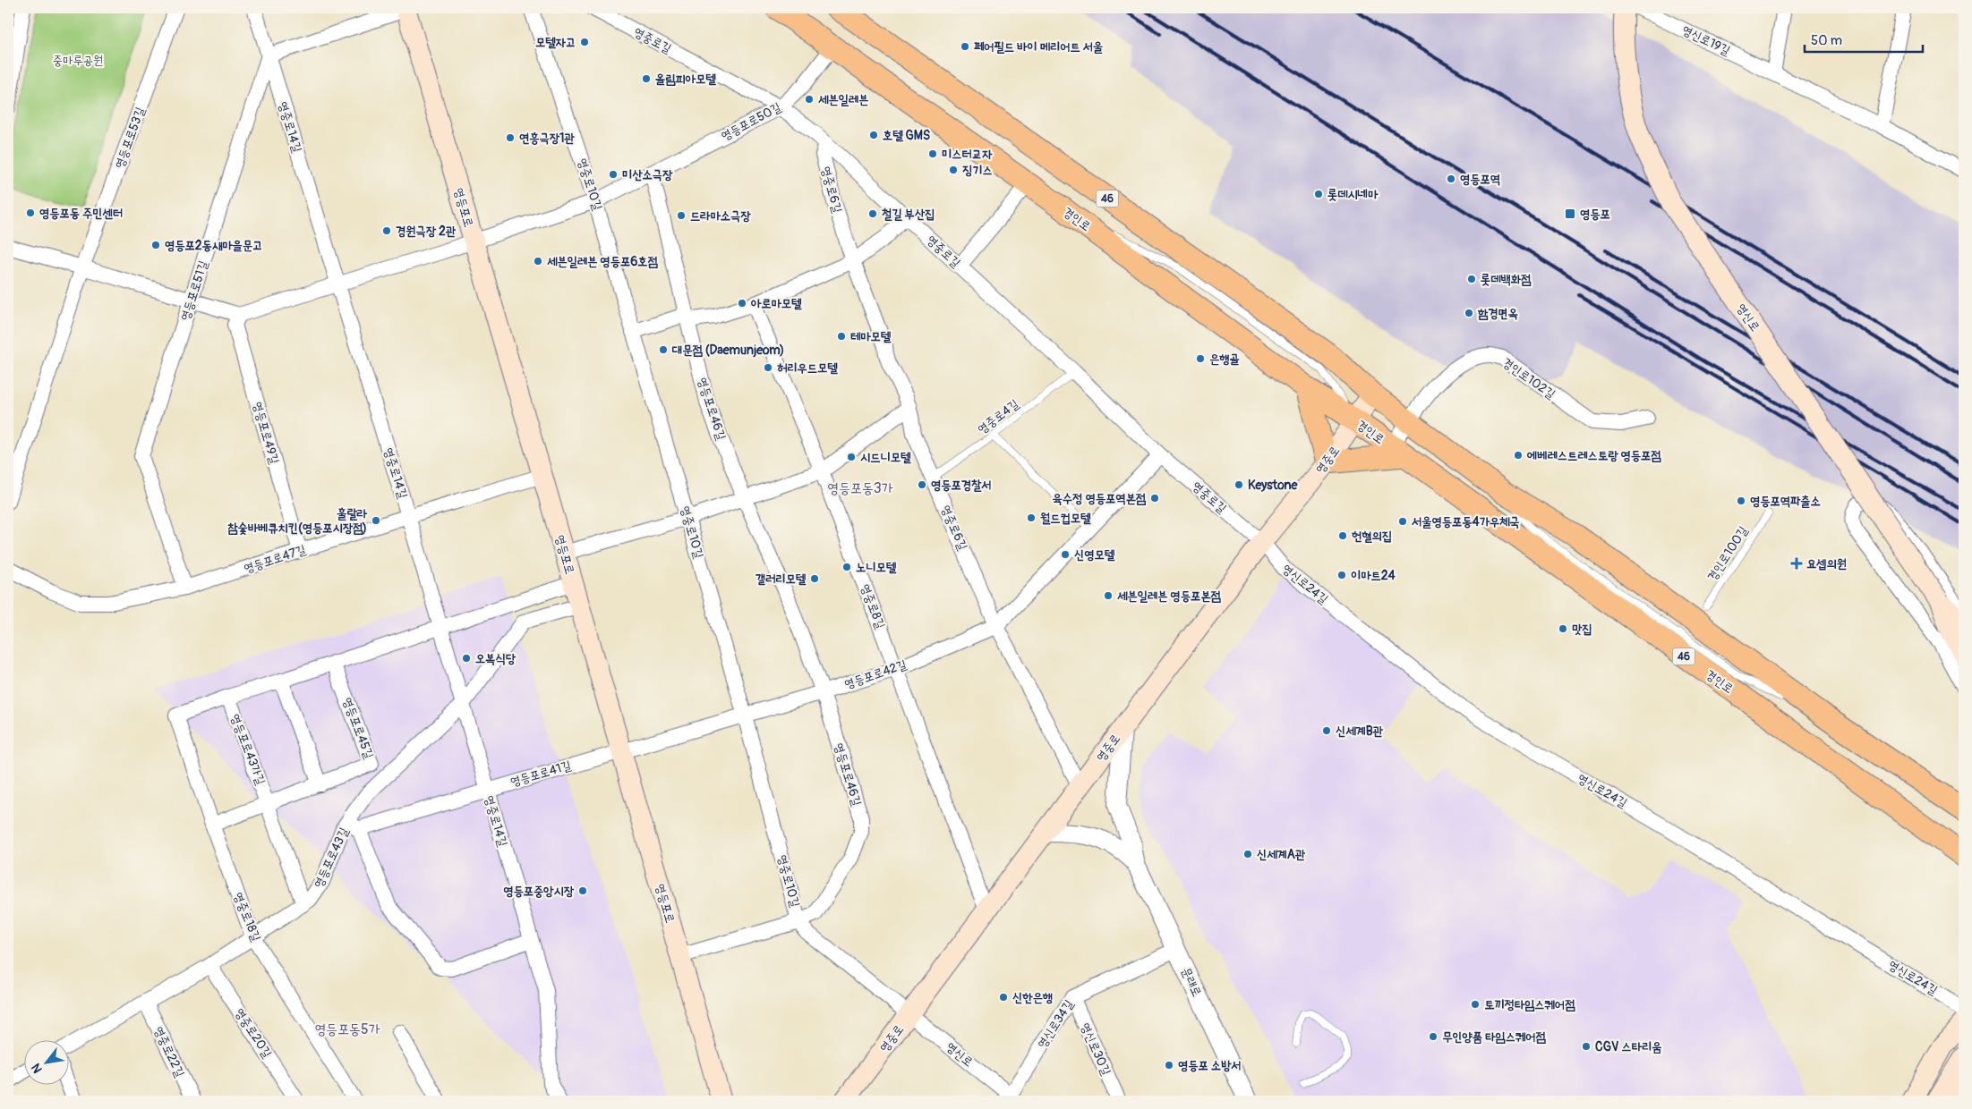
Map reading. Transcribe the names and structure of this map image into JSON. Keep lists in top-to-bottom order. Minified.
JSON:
{"streets":{"main road":["46","영등포로","경인로","영신로","영중로"],"street":["영중로길","영신로19길","영등포로50길","영중로14길","영등포로53길","영중로10길","영중로6길","영등포로51길","경인로102길","영등포로46길","영등포로49길","영등포로47길","영신로24길","영중로8길","영등포로42길","영등포로45길","영등포로43가길","영등포로41길","영등포로43길","영중로18길","문래로","영신로34길","영중로20길","영신로30길","영중로22길"],"lane":["영중로4길","경인로100길"]},"crossings":[["영중로길","영등포로50길"],["영중로길","영중로6길"],["영중로길","영중로4길"],["영중로길","영중로"],["영중로길","영신로24길"],["영중로길","영등포로42길"],["영신로19길","영신로"],["영등포로50길","영중로10길"],["영등포로50길","영등포로"],["영등포로50길","경인로"],["영중로14길","영등포로51길"],["영중로14길","영등포로47길"],["영중로14길","영등포로41길"],["영중로14길","영등포로43길"],["영중로10길","영신로"],["영중로10길","영등포로46길"],["영중로10길","영중로"],["영중로10길","영등포로42길"],["영중로6길","영중로4길"],["영중로6길","영중로"],["영중로6길","영등포로42길"],["46","경인로102길"],["46","영중로"],["영등포로","영등포로46길"],["영등포로","영등포로47길"],["영등포로","영등포로42길"],["영등포로","영등포로41길"],["영등포로","영등포로43길"],["경인로","경인로102길"],["경인로","영중로"],["영등포로51길","영등포로47길"],["영신로","영중로"],["영신로","영신로34길"],["영등포로46길","영등포로42길"],["영등포로49길","영등포로47길"],["영중로","영신로24길"],["영중로","영중로8길"],["영중로","문래로"],["영중로8길","영등포로42길"],["영등포로42길","영등포로41길"],["영등포로43가길","영등포로43길"],["영등포로43가길","영중로18길"],["영등포로41길","영등포로43길"],["영등포로43길","영중로18길"],["영등포로43길","영중로20길"],["영등포로43길","영중로22길"],["문래로","영신로34길"],["영신로34길","영신로30길"]],"districts":["영등포동3가","영등포동5가"],"parks":["중마루공원"],"places":{"other":["모텔자고","페어필드 바이 메리어트 서울","올림피아모텔","세븐일레븐","호텔 GMS","연흥극장1관","미스터교자","징기스","미산소극장","영등포역","롯데시네마","영등포동 주민센터","철길 부산집","드라마소극장","경원극장 2관","영등포2동새마을문고","세븐일레븐 영등포6호점","롯데백화점","아로마모텔","함경면옥","테마모텔","대문점 (Daemunjeom)","은행골","허리우드모텔","에베레스트레스토랑 영등포점","시드니모텔","영등포경찰서","Keystone","육수정 영등포역본점","영등포역파출소","월드컵모텔","훌랄라 참숯바베큐치킨(영등포시장점)","서울영등포동4가우체국","헌혈의집","신영모텔","노니모텔","이마트24","갤러리모텔","세븐일레븐 영등포본점","맛집","오복식당","신세계B관","신세계A관","영등포중앙시장","신한은행","토끼정타임스퀘어점","무인양품 타임스퀘어점","CGV 스타리움","영등포 소방서"],"transit":["영등포"],"health":["요셉의원"]},"scale_bar":"50 m","north":"bottom left"}
